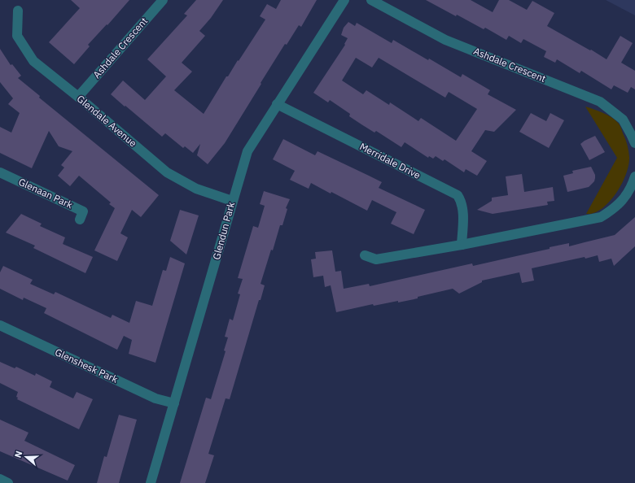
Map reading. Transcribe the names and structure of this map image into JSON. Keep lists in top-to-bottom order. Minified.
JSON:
{"streets":{"street":["Ashdale Crescent","Glendale Avenue","Merridale Drive","Glenaan Park","Glendun Park","Glenshesk Park"]},"crossings":[["Ashdale Crescent","Glendale Avenue"],["Glendale Avenue","Glendun Park"],["Merridale Drive","Glendun Park"],["Glendun Park","Glenshesk Park"]],"north":"left"}
